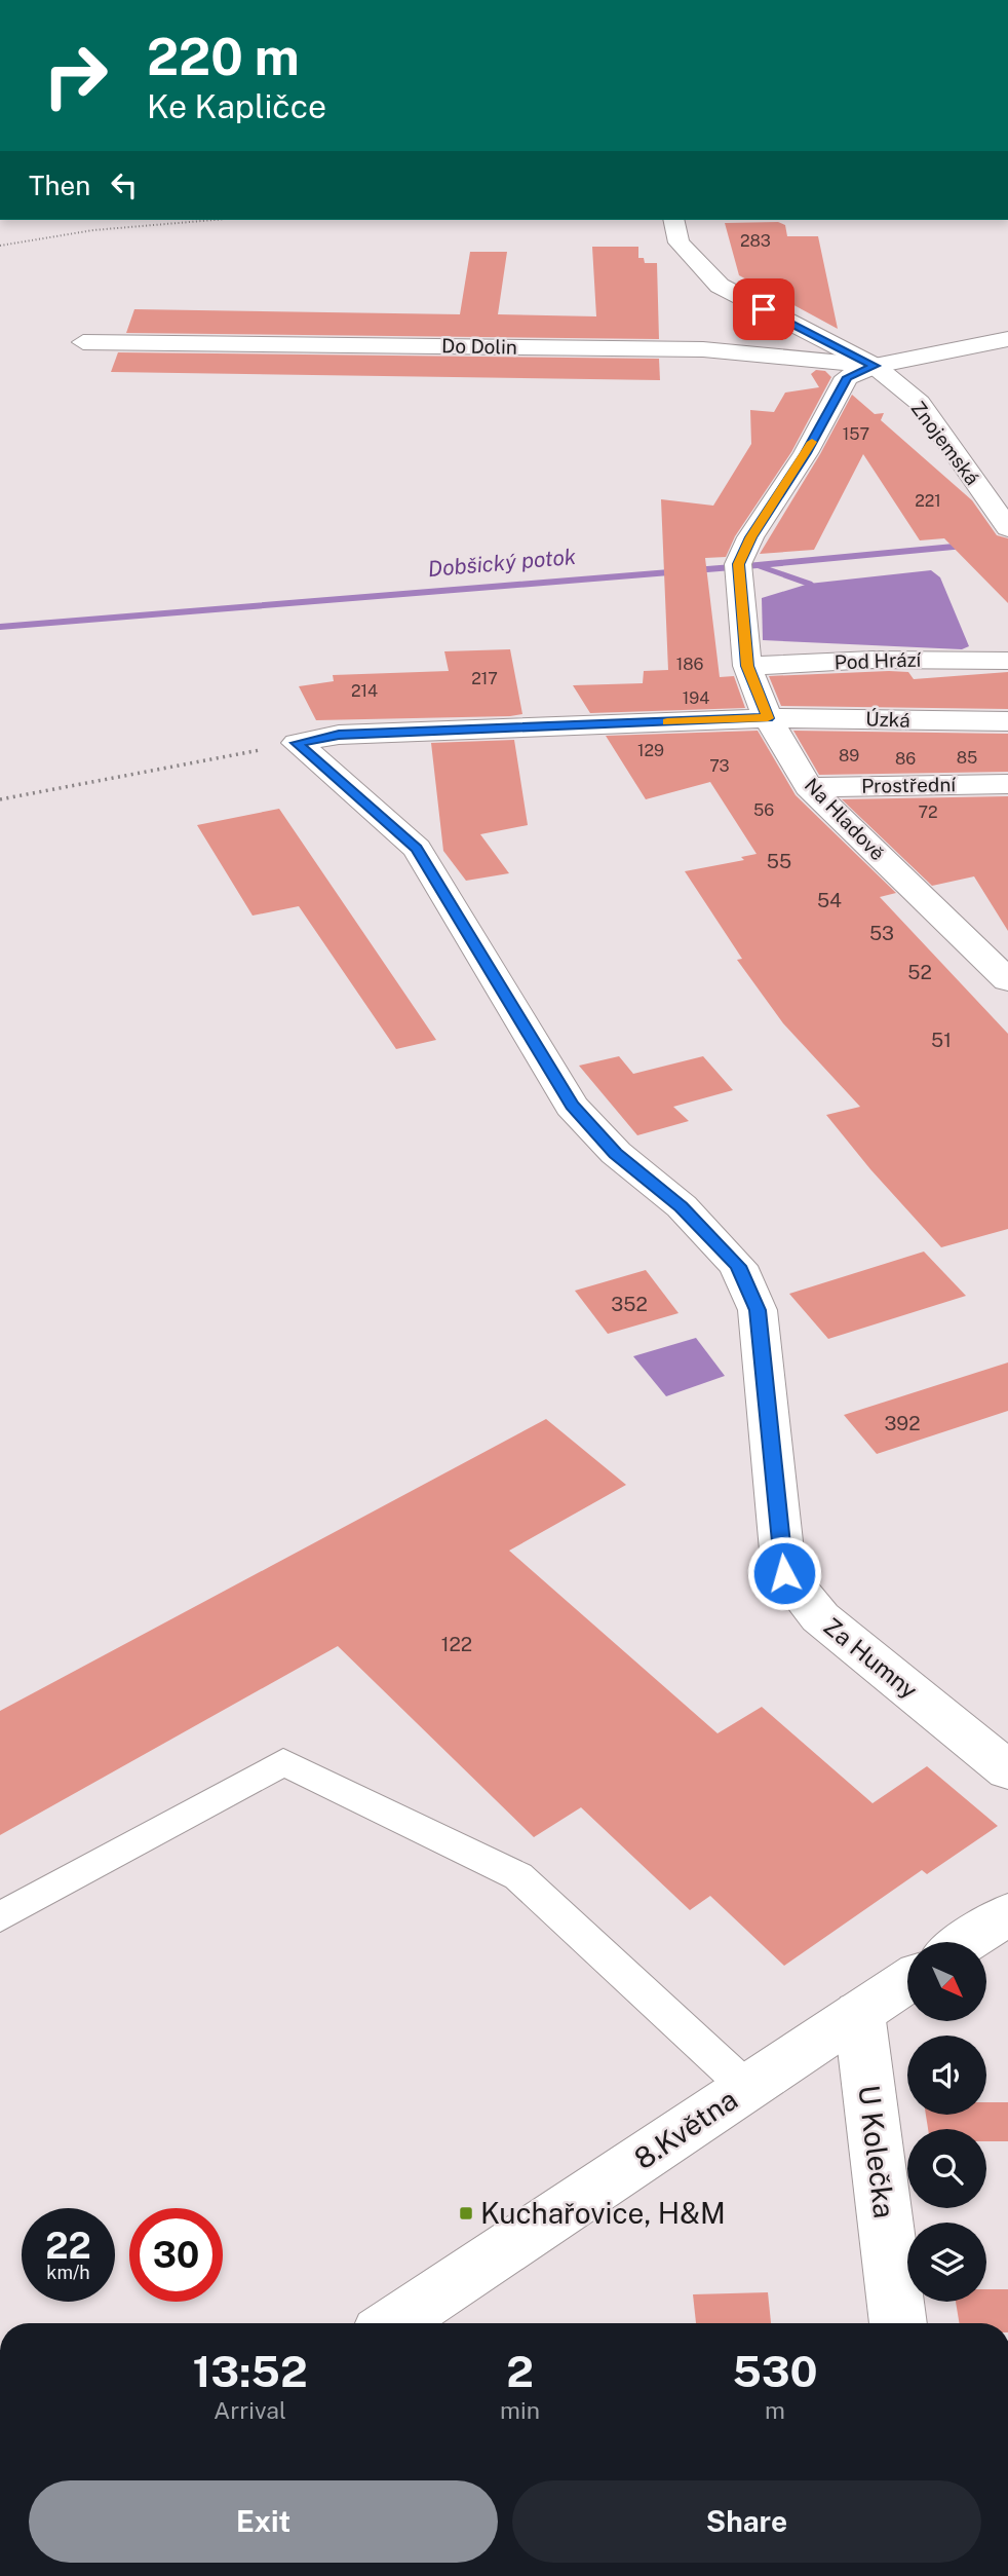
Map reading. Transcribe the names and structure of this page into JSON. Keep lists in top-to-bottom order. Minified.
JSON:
{"streets":{"street":["Do Dolin","Znojemská","Pod Hrází","Úzká","Prostřední","Na Hladově","Za Humny","8.Května","U Kolečka"]},"crossings":[["Do Dolin","Znojemská"],["Do Dolin","Na Hladově"],["Znojemská","Na Hladově"],["Pod Hrází","Na Hladově"],["Úzká","Na Hladově"],["Úzká","Za Humny"],["Prostřední","Na Hladově"],["8.Května","U Kolečka"]],"water":["Dobšický potok"],"places":{"transit":["Kuchařovice, H&M"]},"house_numbers":["283","157","221","186","217","214","194","129","89","85","86","73","56","72","55","54","53","52","51","352","392","122"],"north":"bottom right","page":{"turn":["220 m","Ke Kapličce"],"then":"Then","speed":"22 km/h","limit":"30","eta":["13:52","Arrival","2","min","530","m"],"buttons":["Exit","Share"]}}
